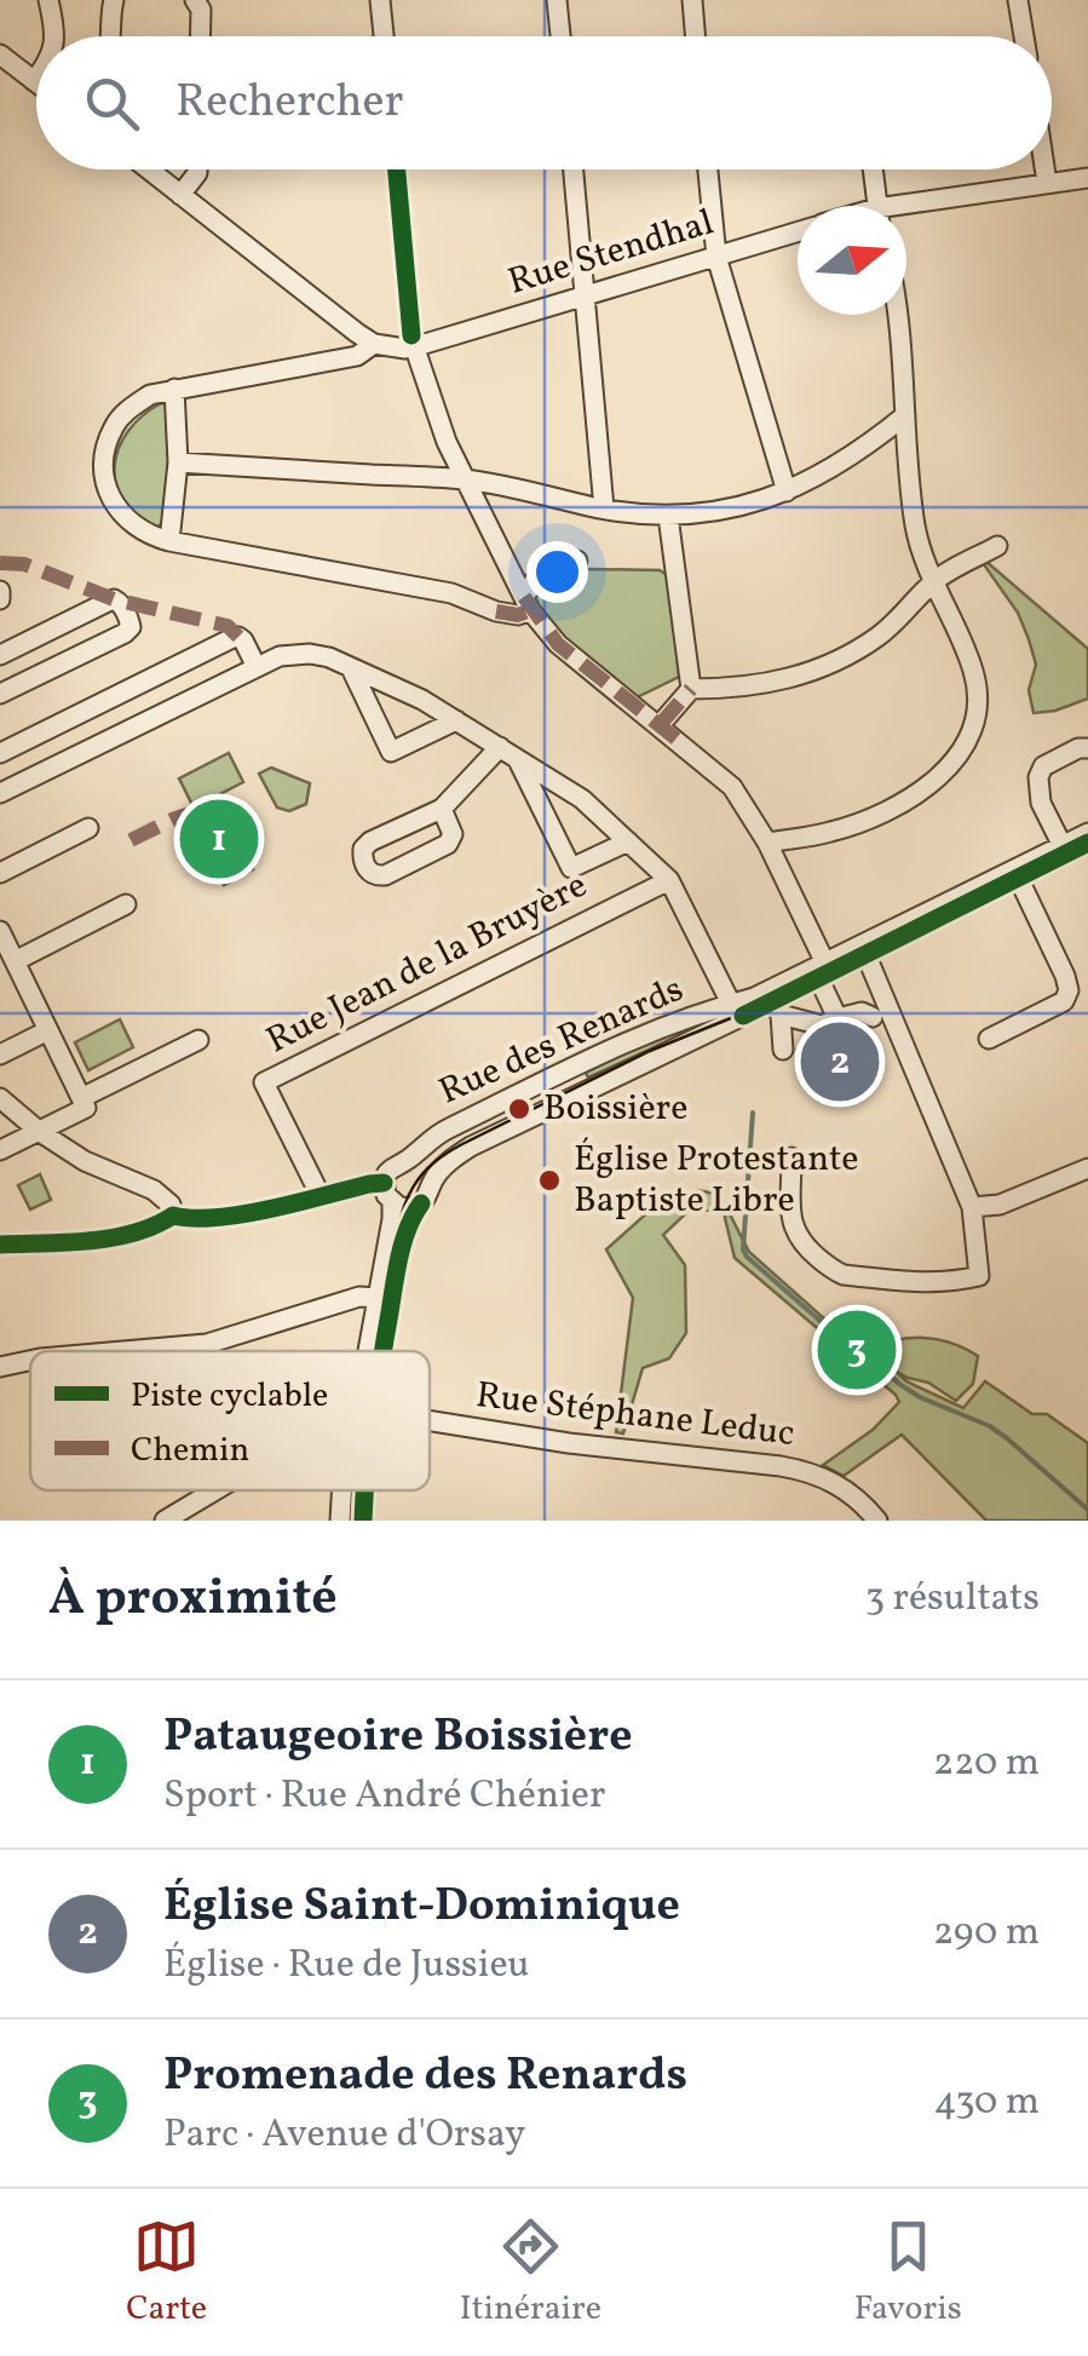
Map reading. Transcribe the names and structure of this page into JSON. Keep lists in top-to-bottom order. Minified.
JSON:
{"streets":{"street":["Rue Stendhal","Rue Jean de la Bruyère","Rue des Renards","Rue Stéphane Leduc"]},"places":["Boissière","Église Protestante Baptiste Libre"],"legend":["Piste cyclable","Chemin"],"north":"right","page":{"search":"Rechercher","pins":["1","2","3"],"heading":["À proximité","3 résultats"],"list":[{"mark":"1","name":"Pataugeoire Boissière","note":"Sport · Rue André Chénier","value":"220 m"},{"mark":"2","name":"Église Saint-Dominique","note":"Église · Rue de Jussieu","value":"290 m"},{"mark":"3","name":"Promenade des Renards","note":"Parc · Avenue d'Orsay","value":"430 m"}],"nav":["Carte","Itinéraire","Favoris"]}}
